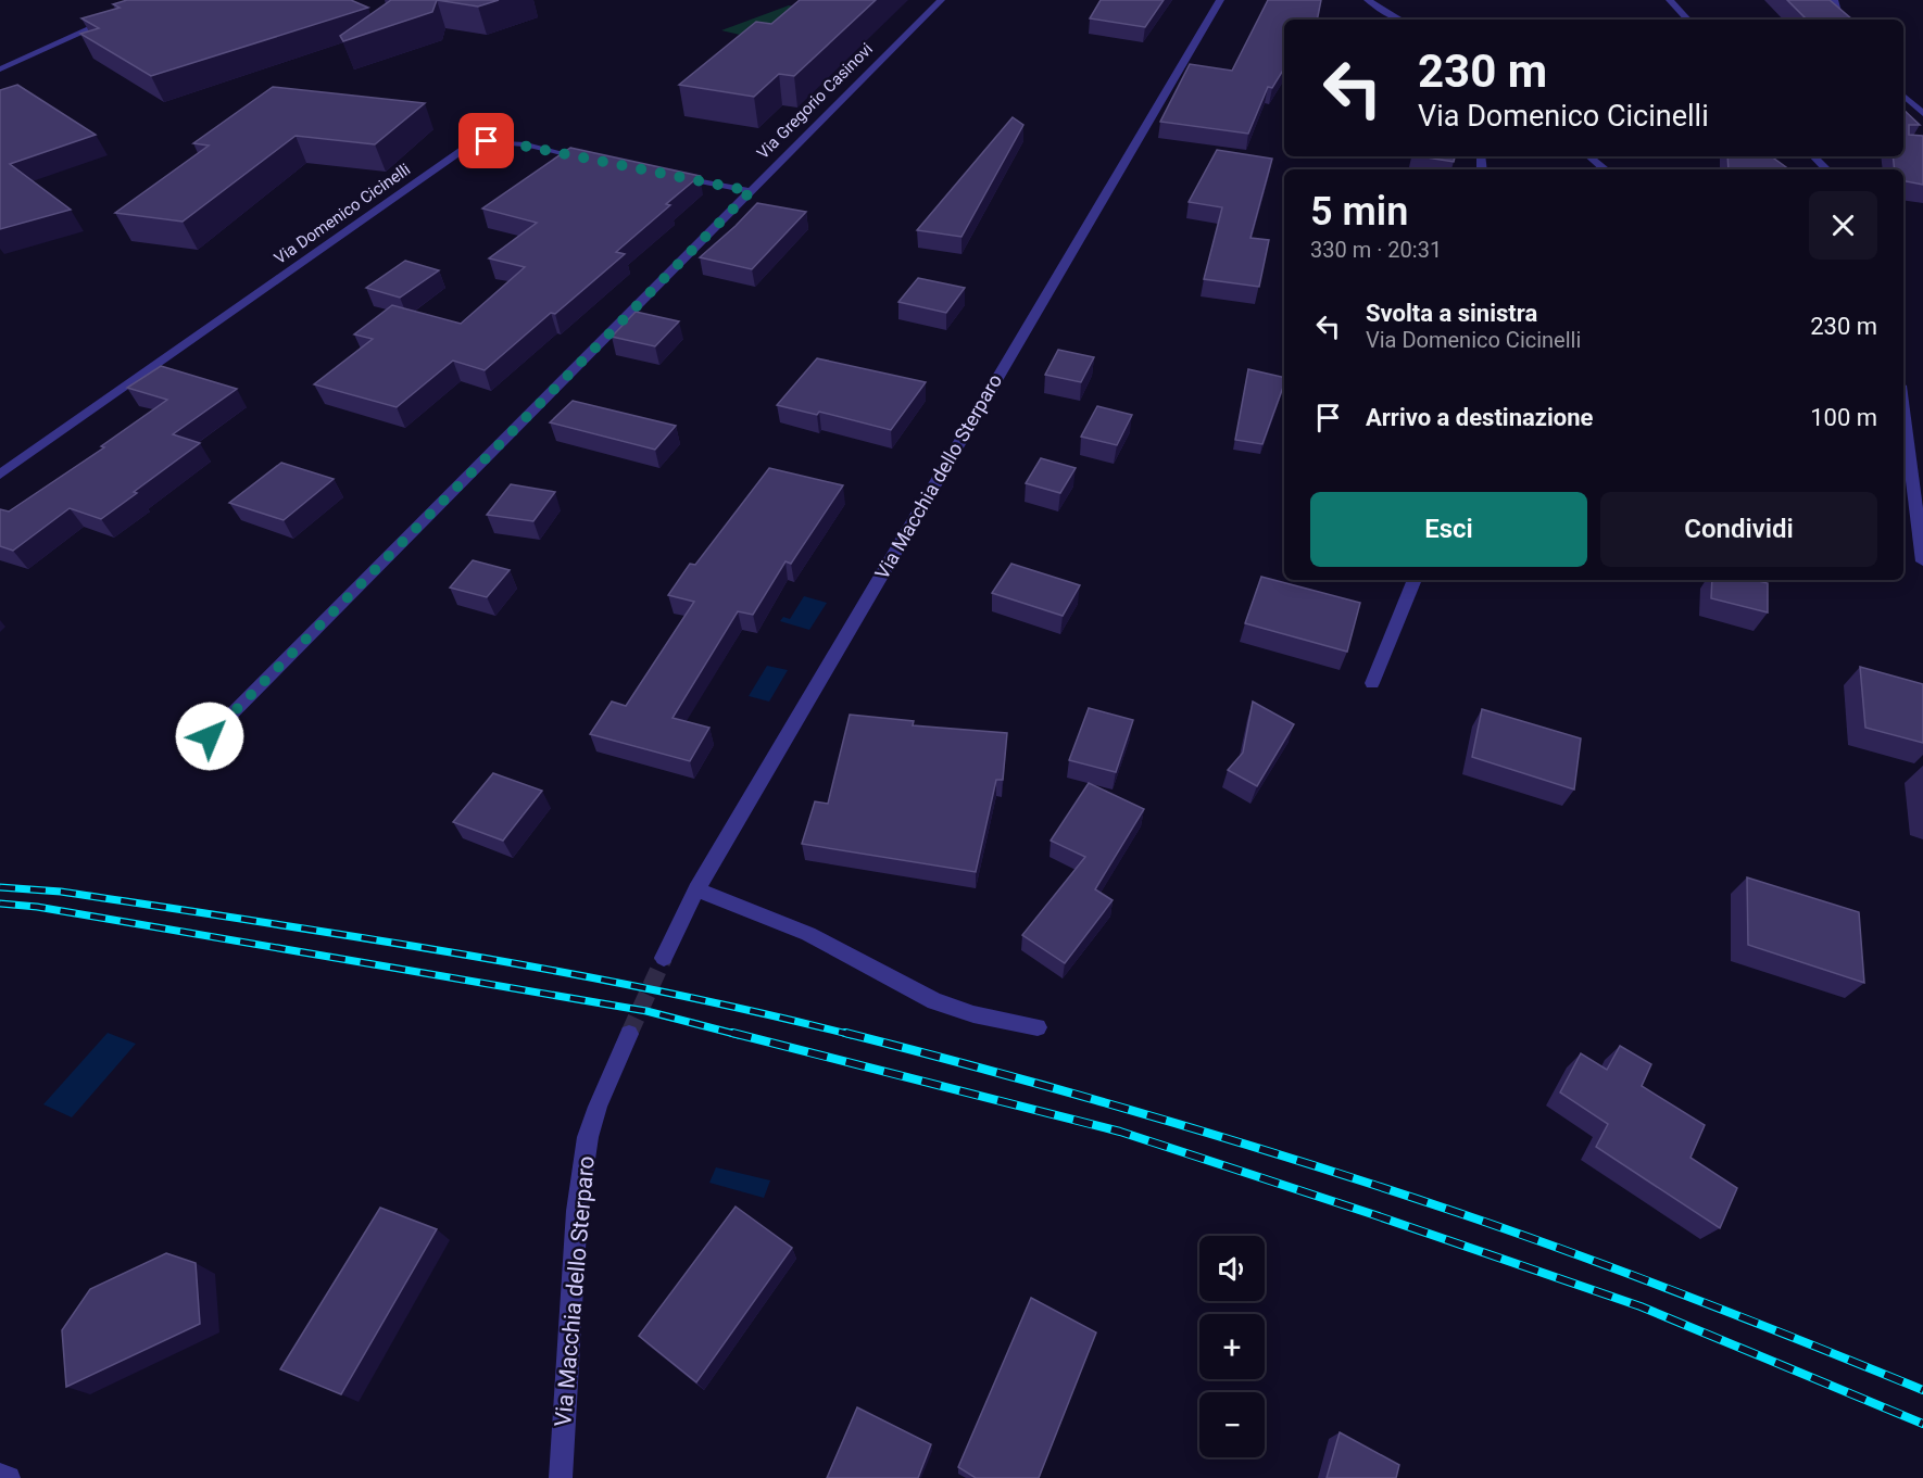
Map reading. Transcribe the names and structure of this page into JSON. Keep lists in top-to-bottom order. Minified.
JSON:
{"streets":{"street":["Via Gregorio Casinovi","Via Domenico Cicinelli","Via Macchia dello Sterparo"]},"page":{"turn":["230 m","Via Domenico Cicinelli"],"heading":["5 min","330 m · 20:31"],"list":[{"name":"Svolta a sinistra","note":"Via Domenico Cicinelli","value":"230 m"},{"name":"Arrivo a destinazione","value":"100 m"}],"buttons":["Esci","Condividi"],"map_buttons":["+","−"]}}
